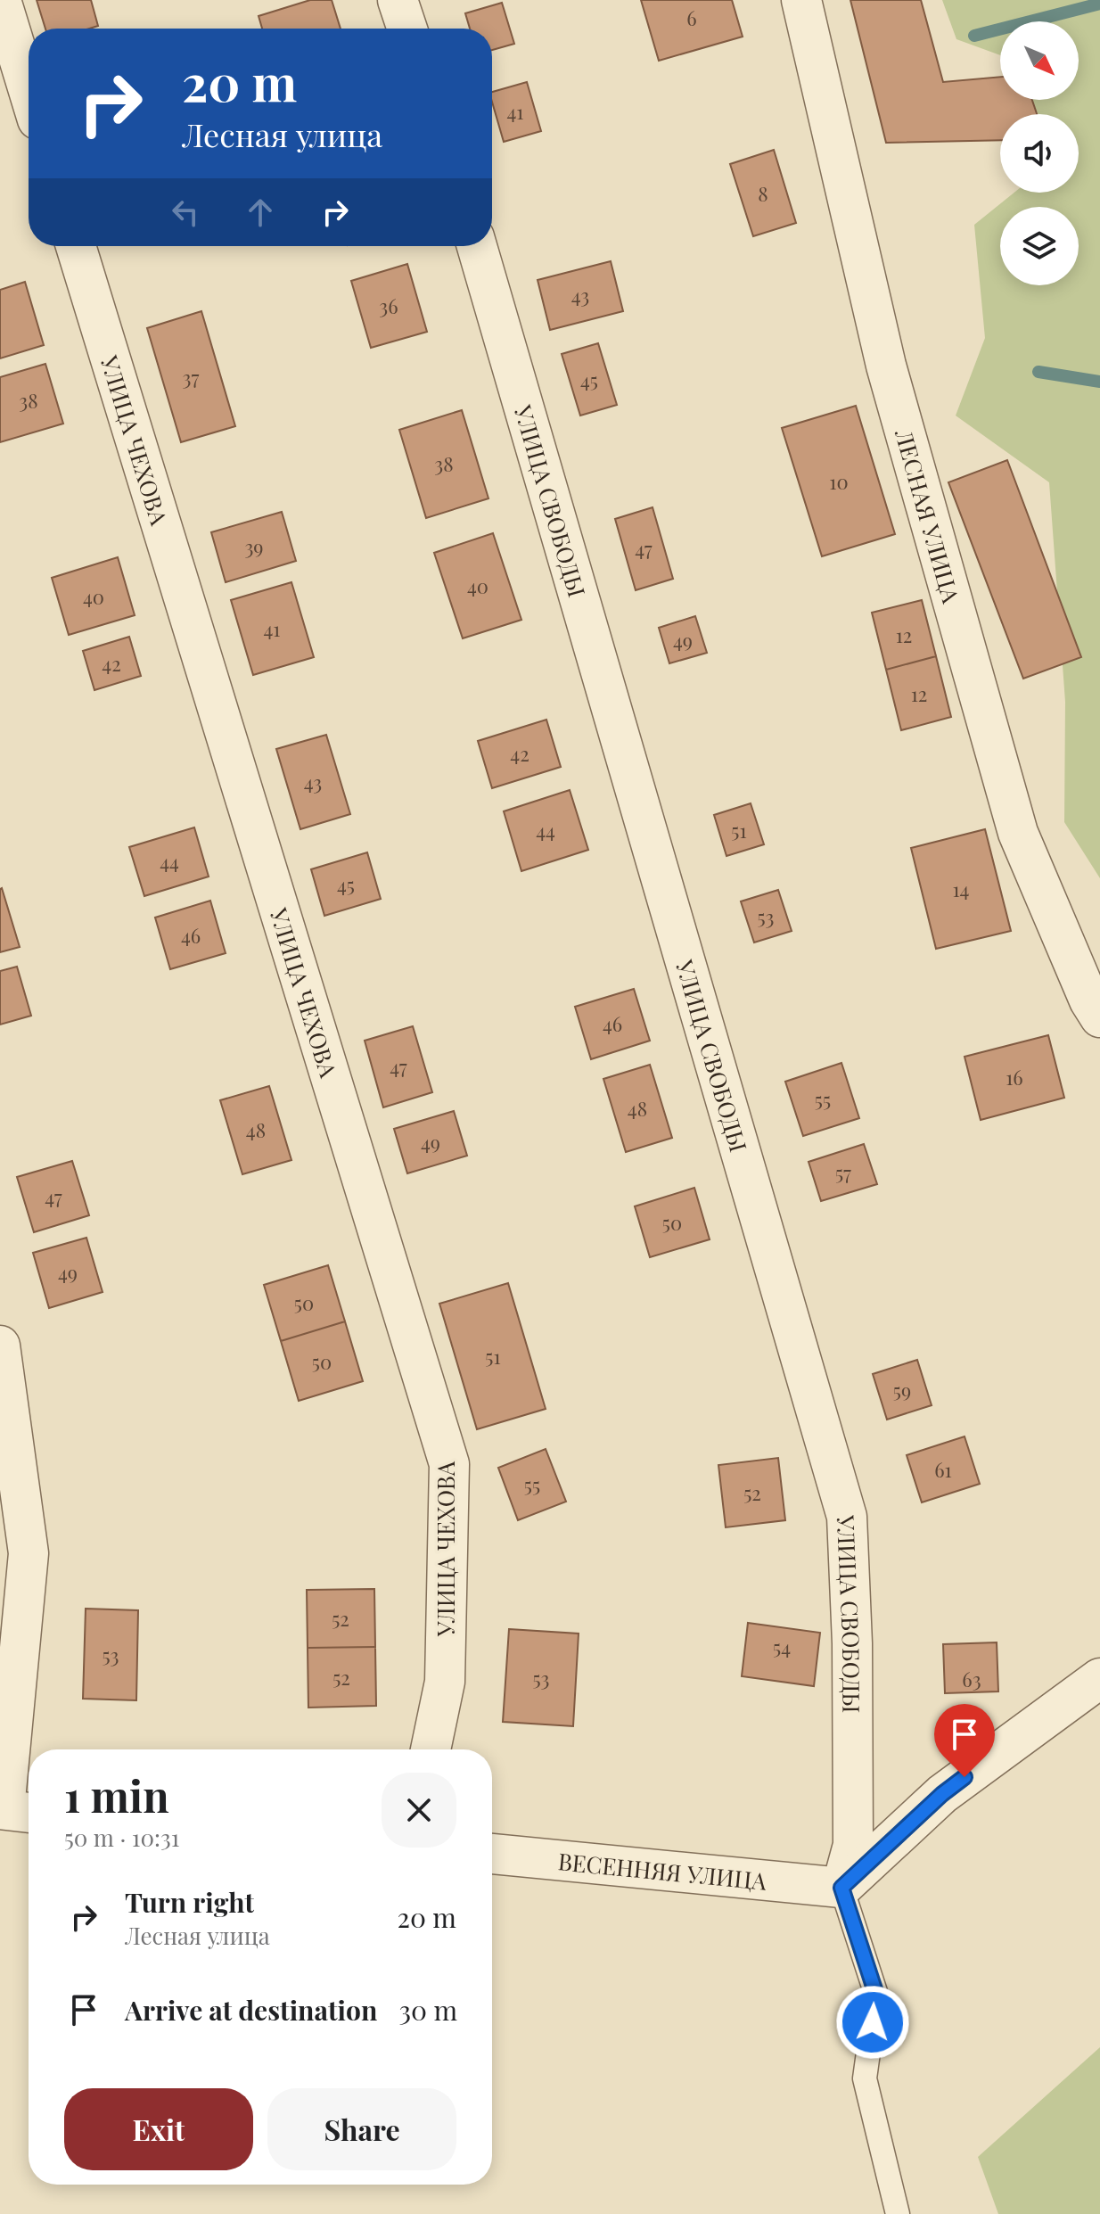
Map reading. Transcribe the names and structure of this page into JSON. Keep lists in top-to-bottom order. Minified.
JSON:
{"streets":{"street":["УЛИЦА ЧЕХОВА","УЛИЦА СВОБОДЫ","ЛЕСНАЯ УЛИЦА","ВЕСЕННЯЯ УЛИЦА"]},"crossings":[["УЛИЦА СВОБОДЫ","ВЕСЕННЯЯ УЛИЦА"]],"house_numbers":["6","41","8","43","36","37","45","38","38","10","39","47","40","40","41","12","49","42","12","42","43","44","51","44","45","14","53","46","46","47","16","55","48","48","49","57","47","50","49","50","51","50","59","61","55","52","52","54","53","52","53","63"],"north":"bottom right","page":{"turn":["20 m","Лесная улица"],"heading":["1 min","50 m · 10:31"],"list":[{"name":"Turn right","note":"Лесная улица","value":"20 m"},{"name":"Arrive at destination","value":"30 m"}],"buttons":["Exit","Share"]}}
